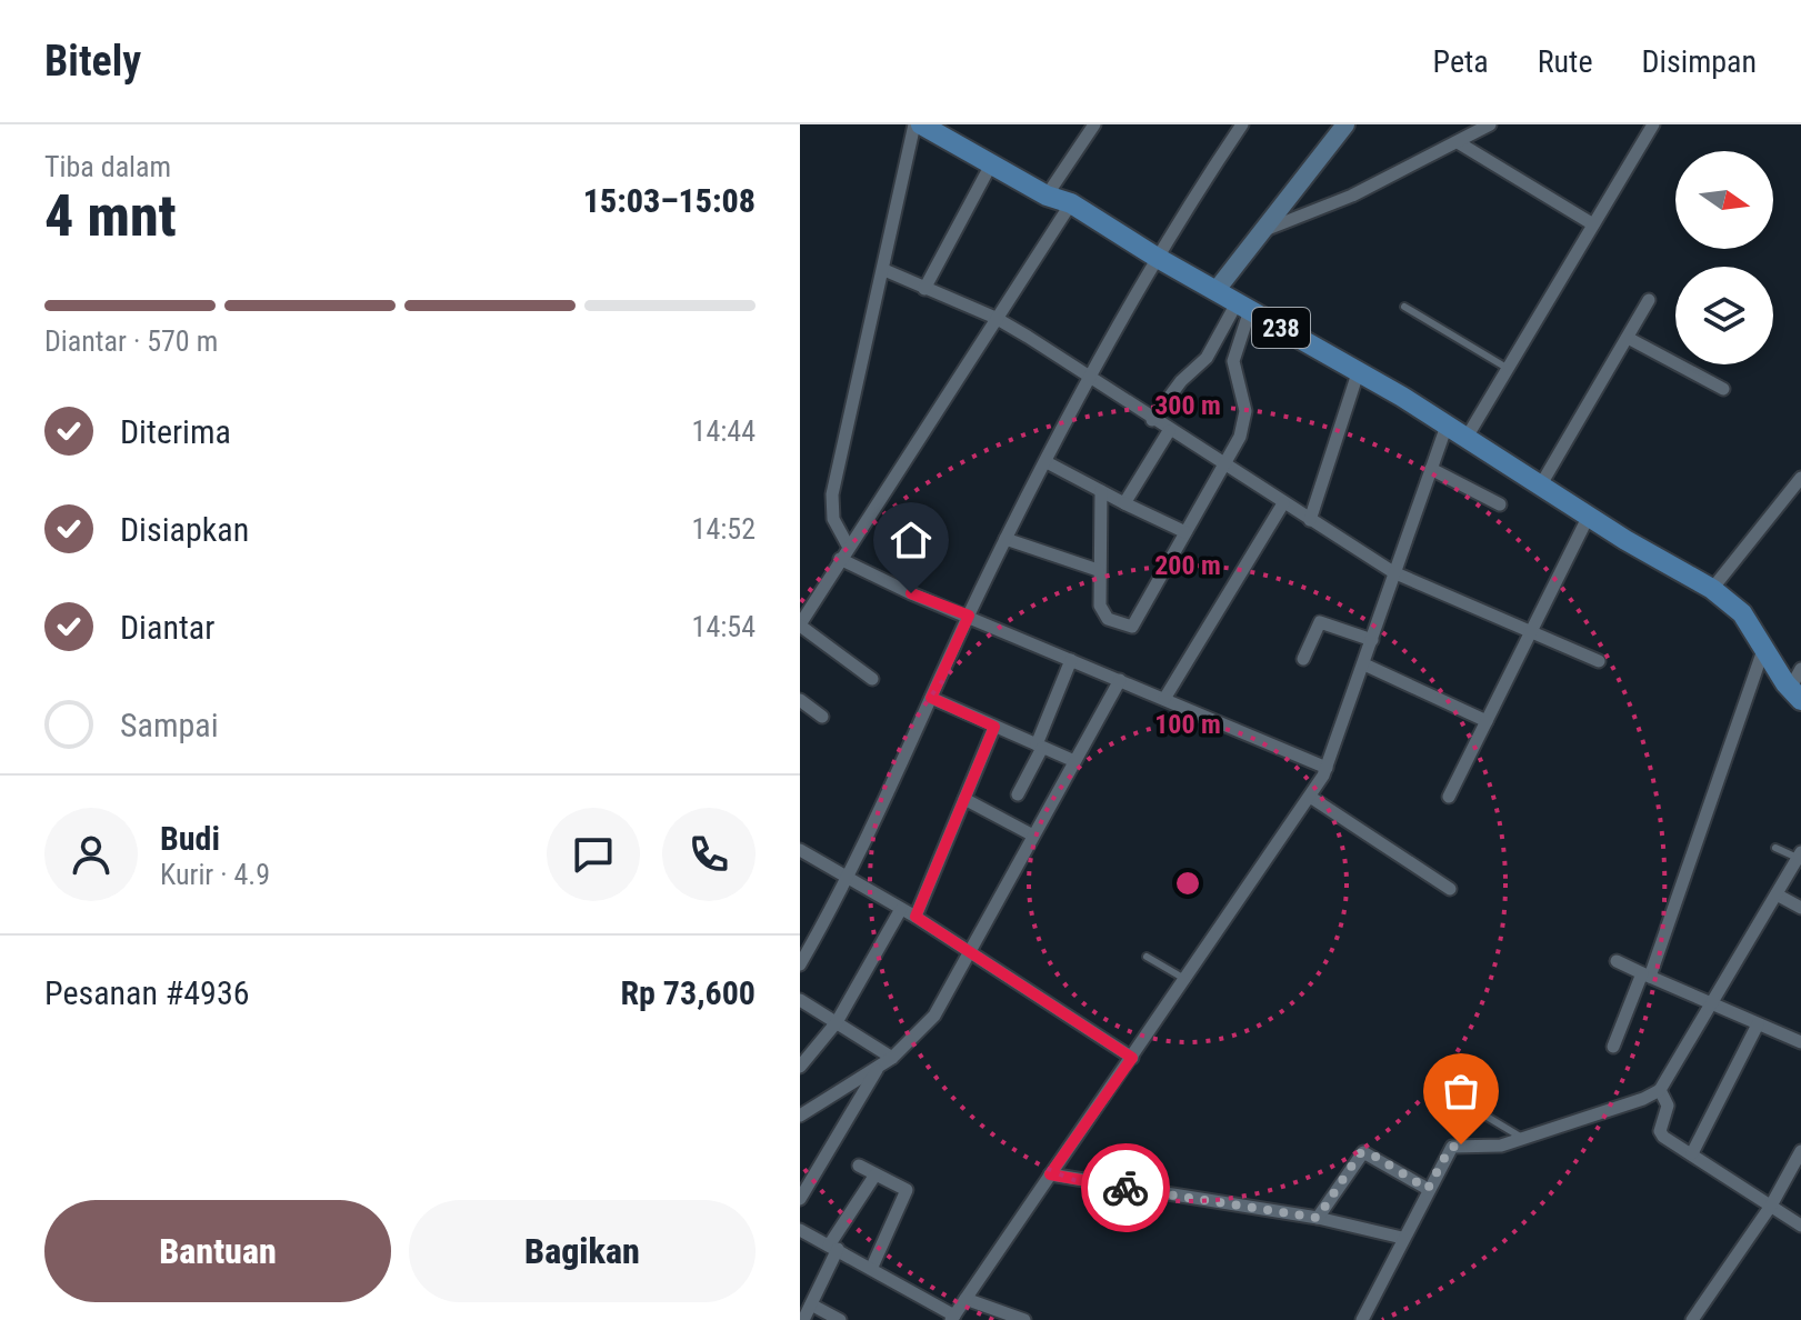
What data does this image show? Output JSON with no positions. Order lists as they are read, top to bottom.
{
  "streets": {
    "main road": ["238"]
  },
  "north": "right",
  "page": {
    "header": "Bitely",
    "nav": ["Peta", "Rute", "Disimpan"],
    "heading": ["4 mnt", "Tiba dalam", "15:03–15:08"],
    "panel": [
      "Budi",
      "Kurir · 4.9",
      "Pesanan #4936",
      "Rp 73,600"
    ],
    "bar": "Diantar · 570 m",
    "list": [
      ["Diterima", "14:44"],
      ["Disiapkan", "14:52"],
      ["Diantar", "14:54"],
      "Sampai"
    ],
    "buttons": ["Bantuan", "Bagikan"]
  },
  "rings": ["300 m", "200 m", "100 m"]
}
